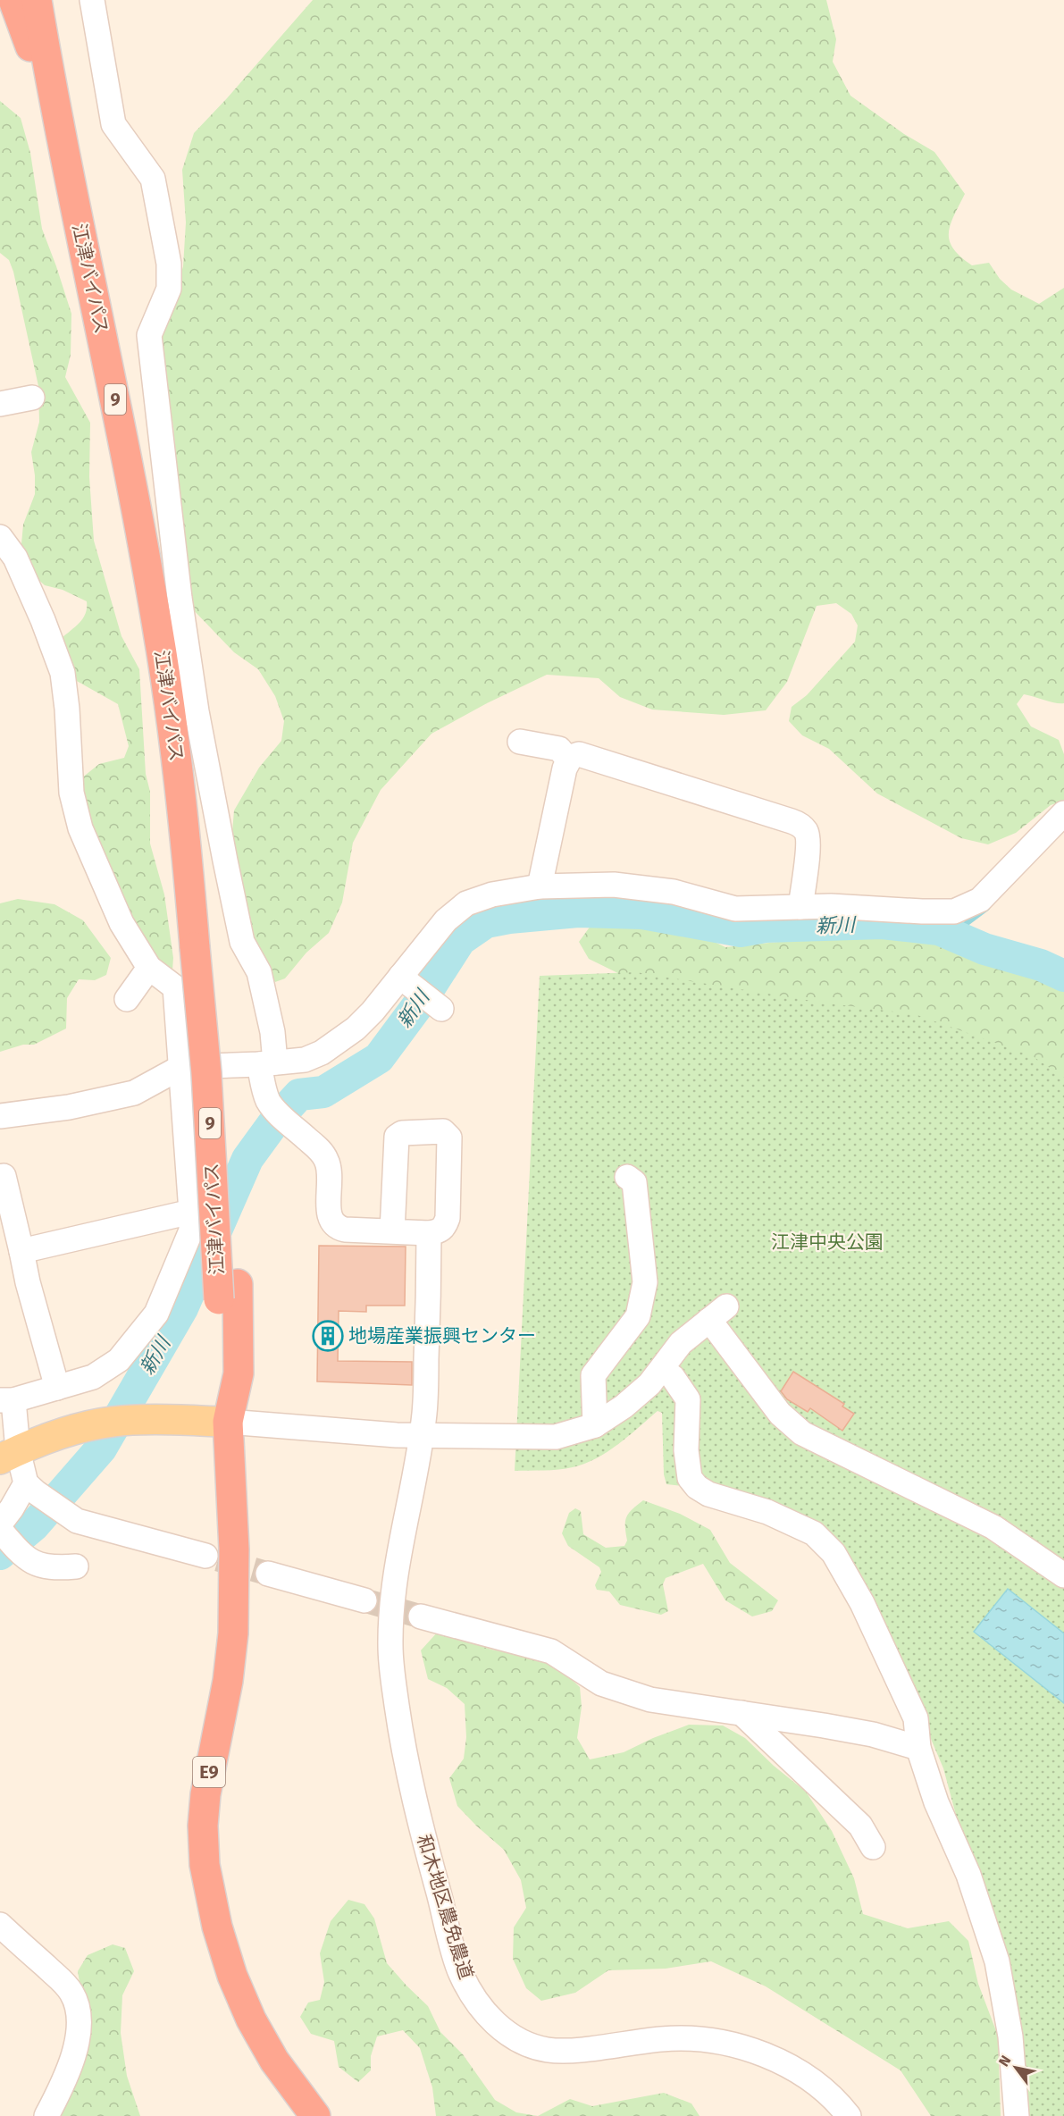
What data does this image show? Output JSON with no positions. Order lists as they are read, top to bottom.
{
  "streets": {
    "highway": ["江津バイパス", "9", "E9"],
    "street": ["和木地区農免農道"]
  },
  "crossings": [
    ["江津バイパス", "9"],
    ["江津バイパス", "E9"]
  ],
  "water": ["新川"],
  "parks": ["江津中央公園"],
  "places": {
    "building": ["地場産業振興センター"]
  },
  "north": "top left"
}
